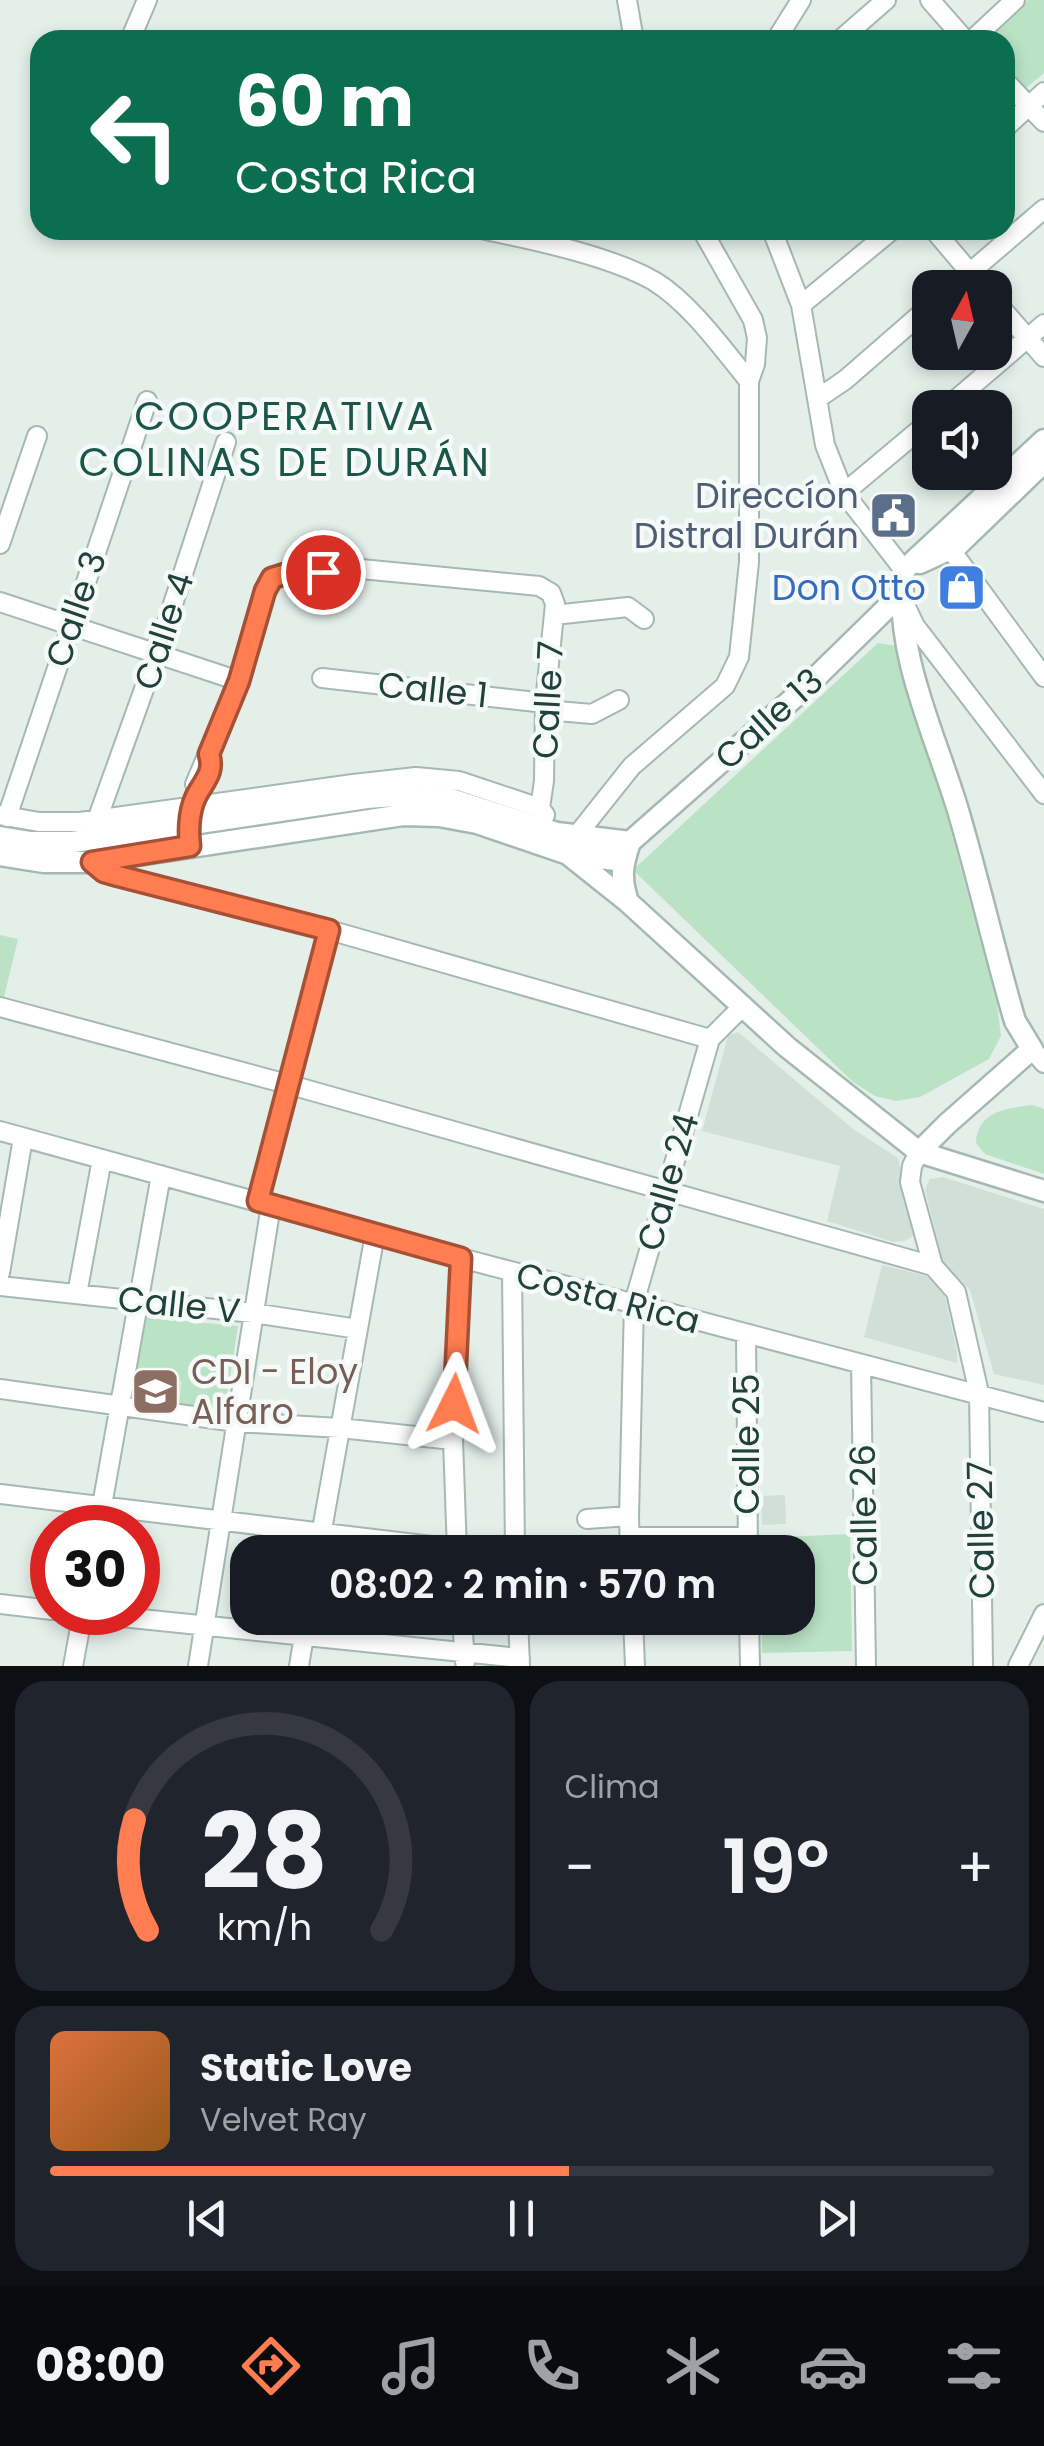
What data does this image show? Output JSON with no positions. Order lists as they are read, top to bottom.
{
  "streets": {
    "street": [
      "Calle 3",
      "Calle 4",
      "Calle 1",
      "Calle 7",
      "Calle 13",
      "Calle 24",
      "Costa Rica",
      "Calle V",
      "Calle 25",
      "Calle 26",
      "Calle 27"
    ]
  },
  "crossings": [
    ["Calle 1", "Calle 7"],
    ["Calle 24", "Costa Rica"],
    ["Costa Rica", "Calle 25"],
    ["Costa Rica", "Calle 26"],
    ["Costa Rica", "Calle 27"]
  ],
  "districts": ["COOPERATIVA COLINAS DE DURÁN"],
  "places": {
    "public building": ["Direccíon Distral Durán"],
    "shop": ["Don Otto"],
    "school or university": ["CDI - Eloy Alfaro"]
  },
  "north": "top",
  "page": {
    "turn": ["60 m", "Costa Rica"],
    "limit": "30",
    "trip": "08:02 · 2 min · 570 m",
    "tile": "Clima",
    "heat": ["−", "19°", "+"],
    "song": ["Static Love", "Velvet Ray"],
    "tabs": "08:00",
    "gauge": ["28", "km/h"]
  }
}
